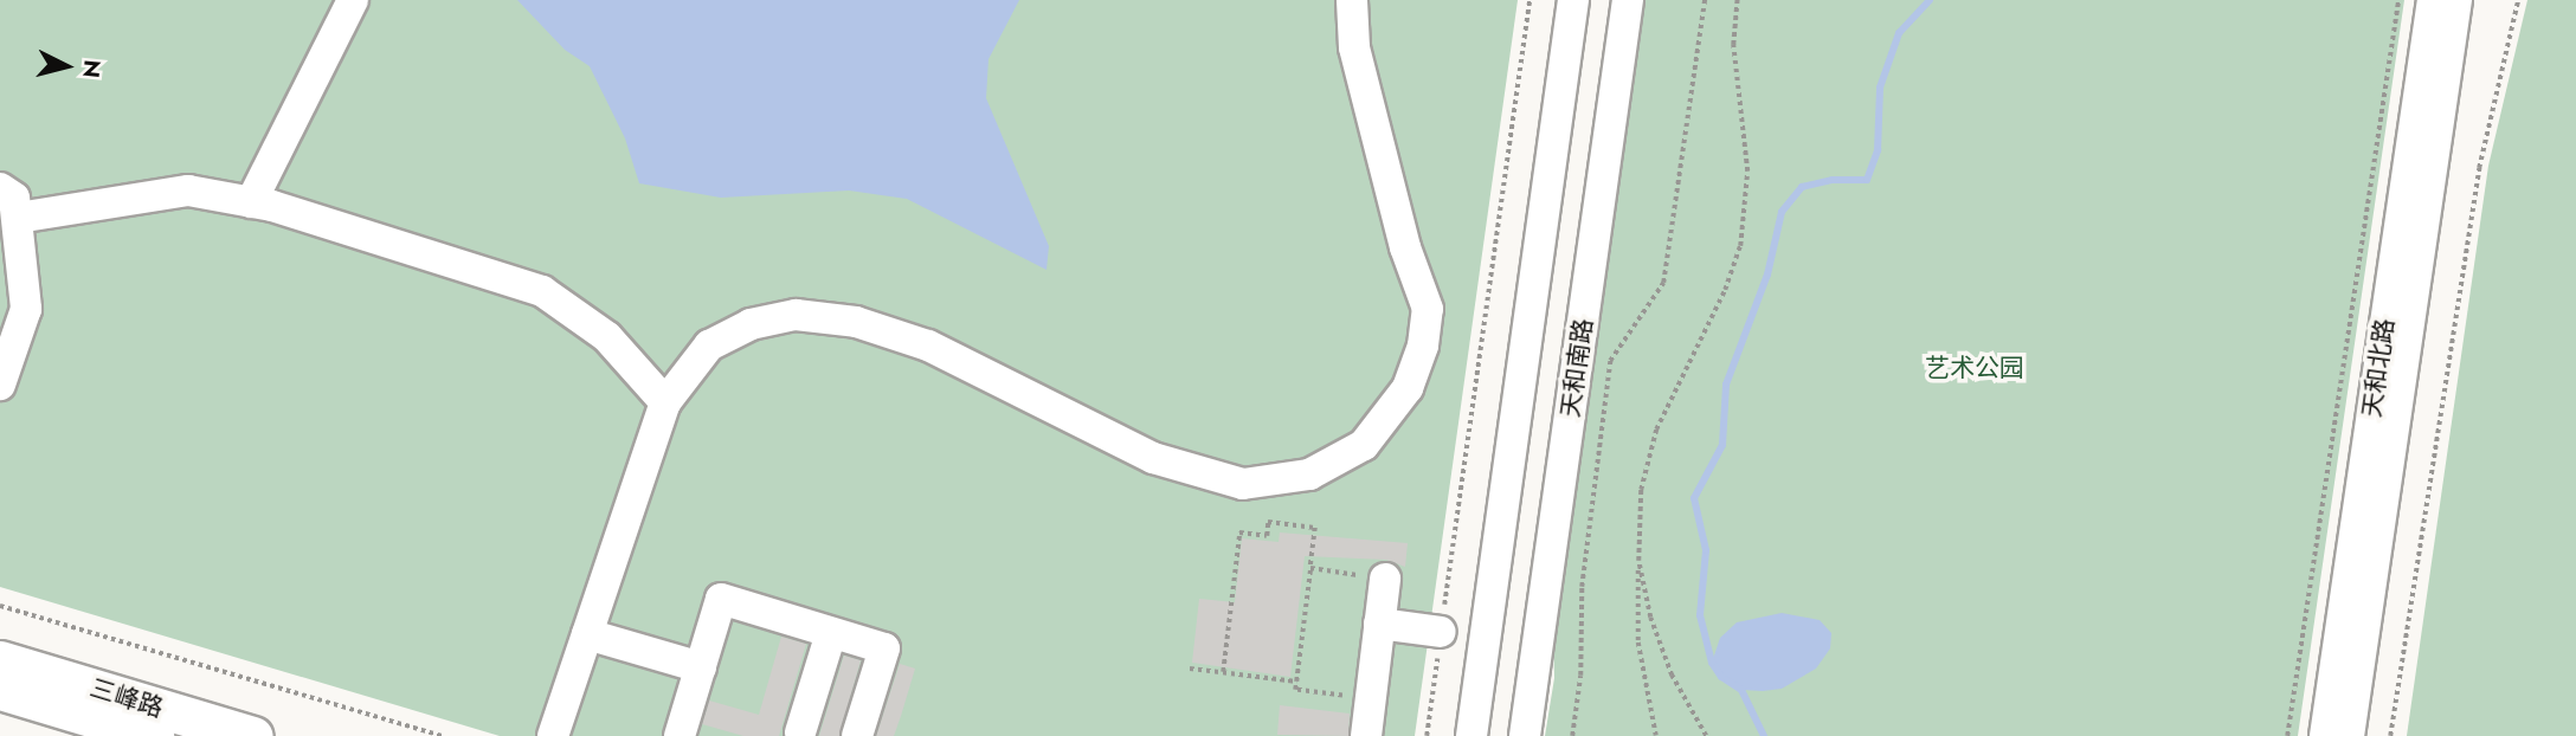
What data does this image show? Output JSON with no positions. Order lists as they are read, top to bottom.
{
  "streets": {
    "main road": ["三峰路"],
    "street": ["天和南路", "天和北路"]
  },
  "parks": ["艺术公园"],
  "north": "right"
}
